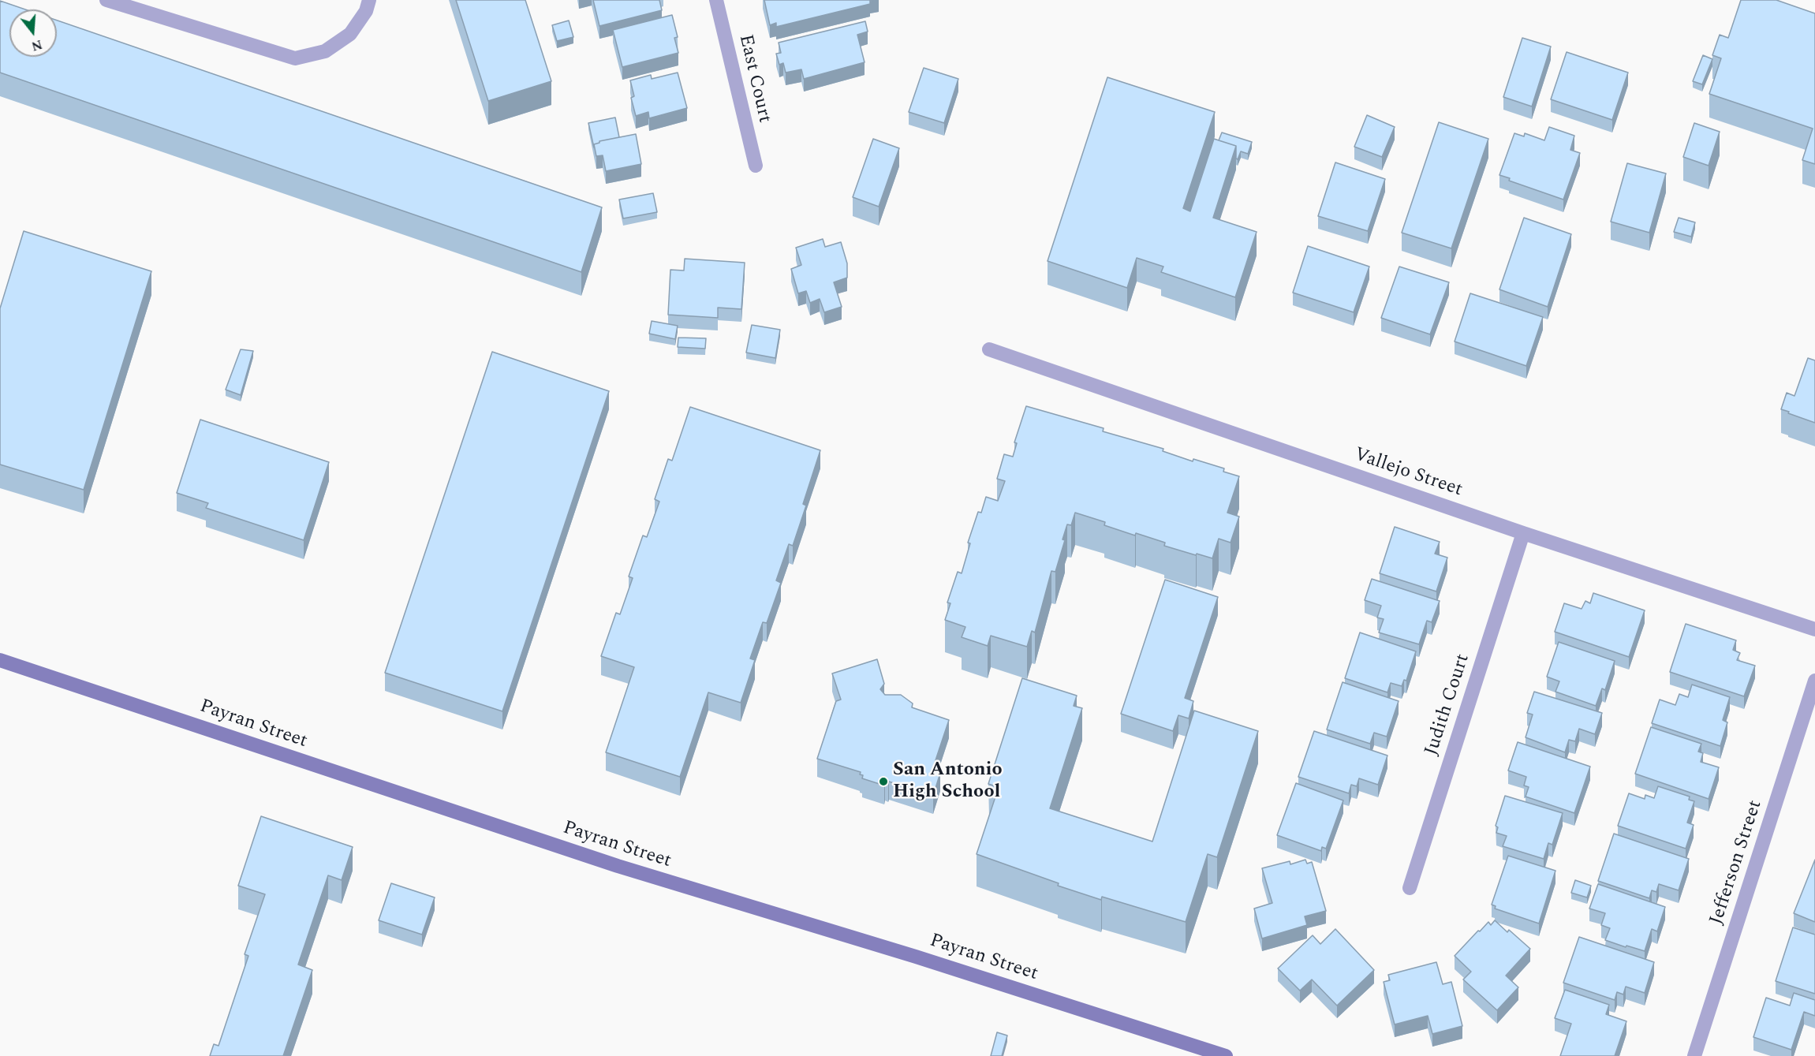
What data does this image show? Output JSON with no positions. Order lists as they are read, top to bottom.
{
  "streets": {
    "main road": ["Payran Street"],
    "street": [
      "East Court",
      "Vallejo Street",
      "Judith Court",
      "Jefferson Street"
    ]
  },
  "crossings": [
    ["Vallejo Street", "Judith Court"]
  ],
  "places": ["San Antonio High School"],
  "north": "bottom"
}
